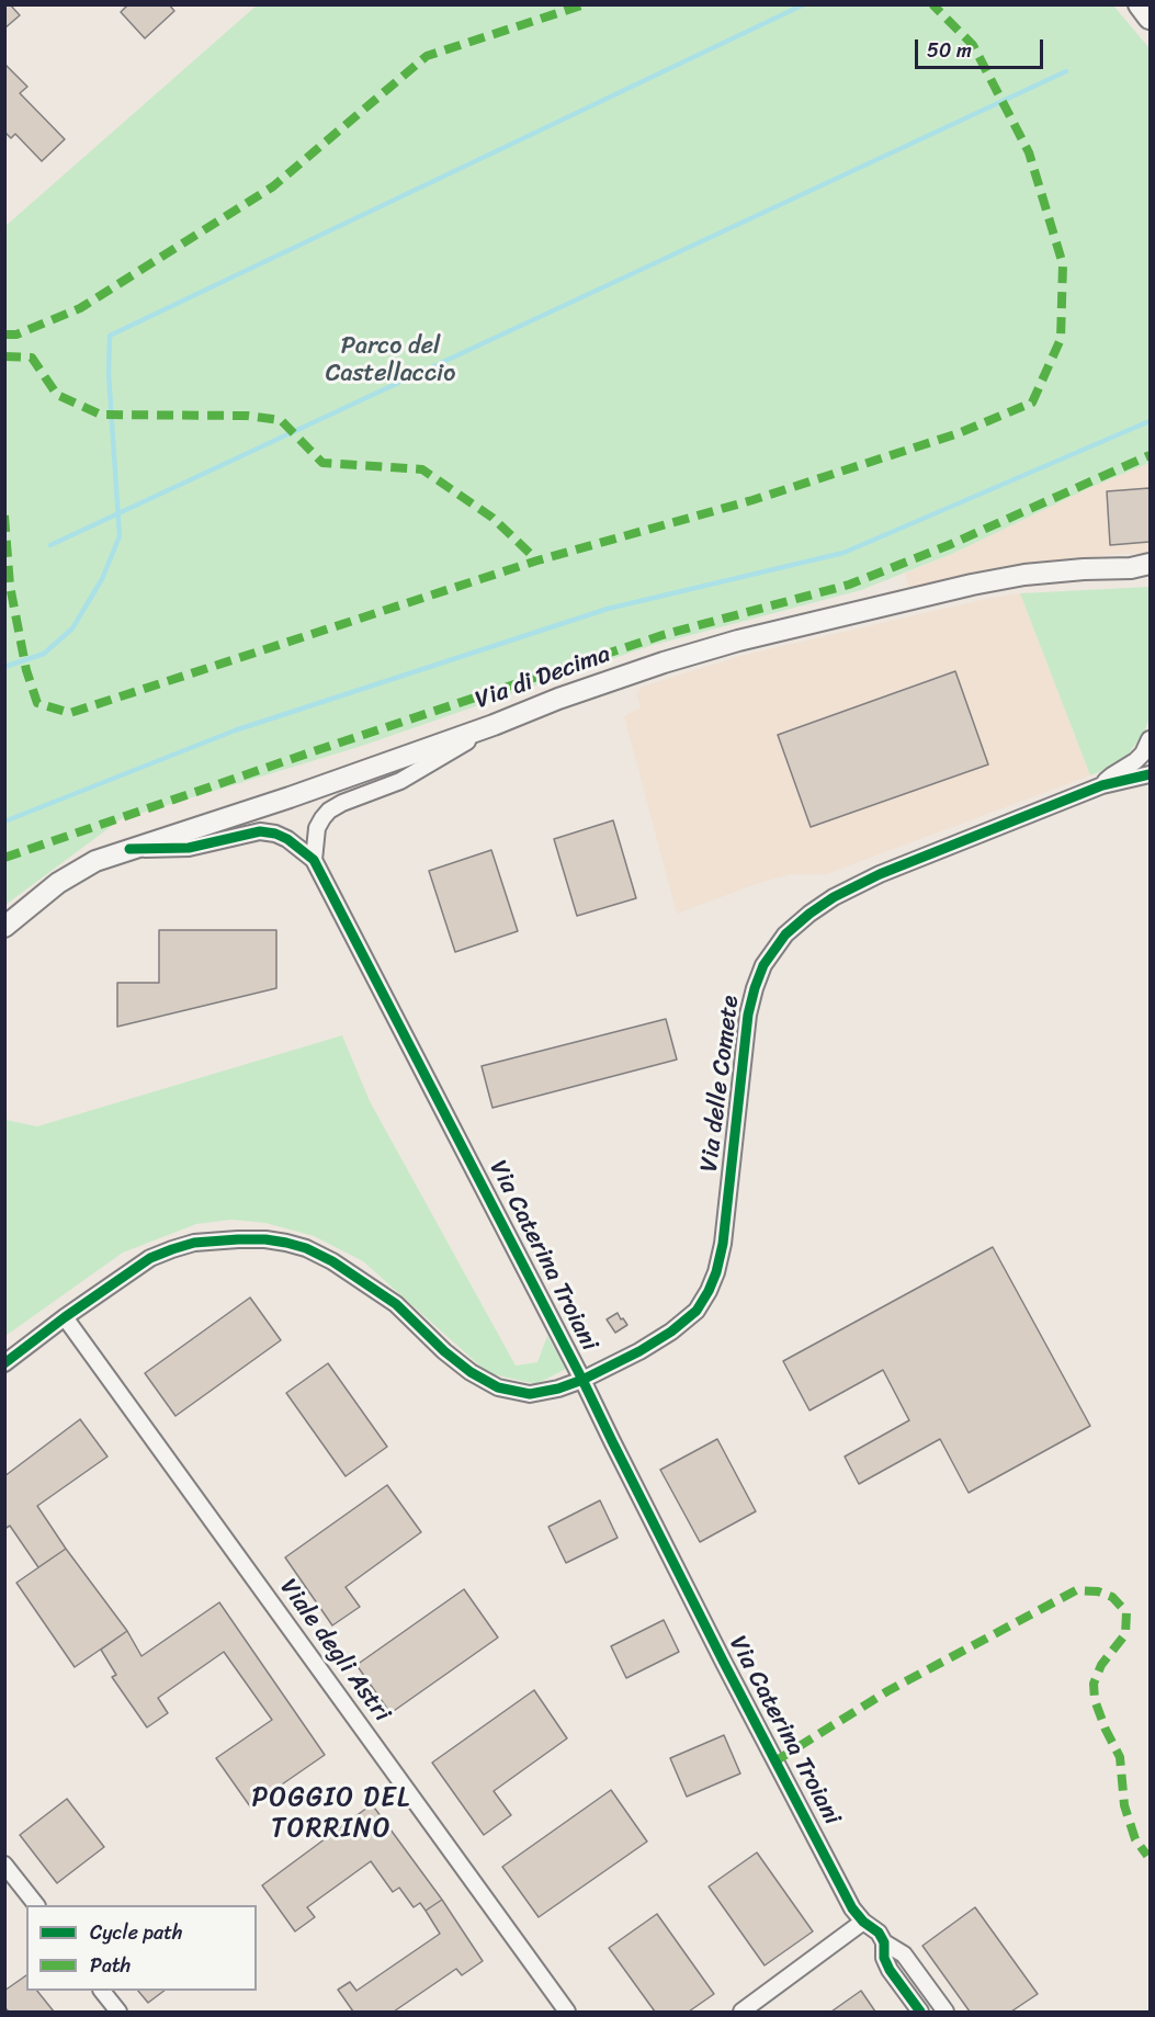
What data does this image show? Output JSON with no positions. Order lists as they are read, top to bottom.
{
  "streets": {
    "street": [
      "Via di Decima",
      "Via delle Comete",
      "Via Caterina Troiani",
      "Viale degli Astri"
    ]
  },
  "crossings": [
    ["Via di Decima", "Via Caterina Troiani"],
    ["Via delle Comete", "Via Caterina Troiani"],
    ["Via delle Comete", "Viale degli Astri"]
  ],
  "districts": ["POGGIO DEL TORRINO"],
  "parks": ["Parco del Castellaccio"],
  "legend": ["Cycle path", "Path"],
  "scale_bar": "50 m"
}
